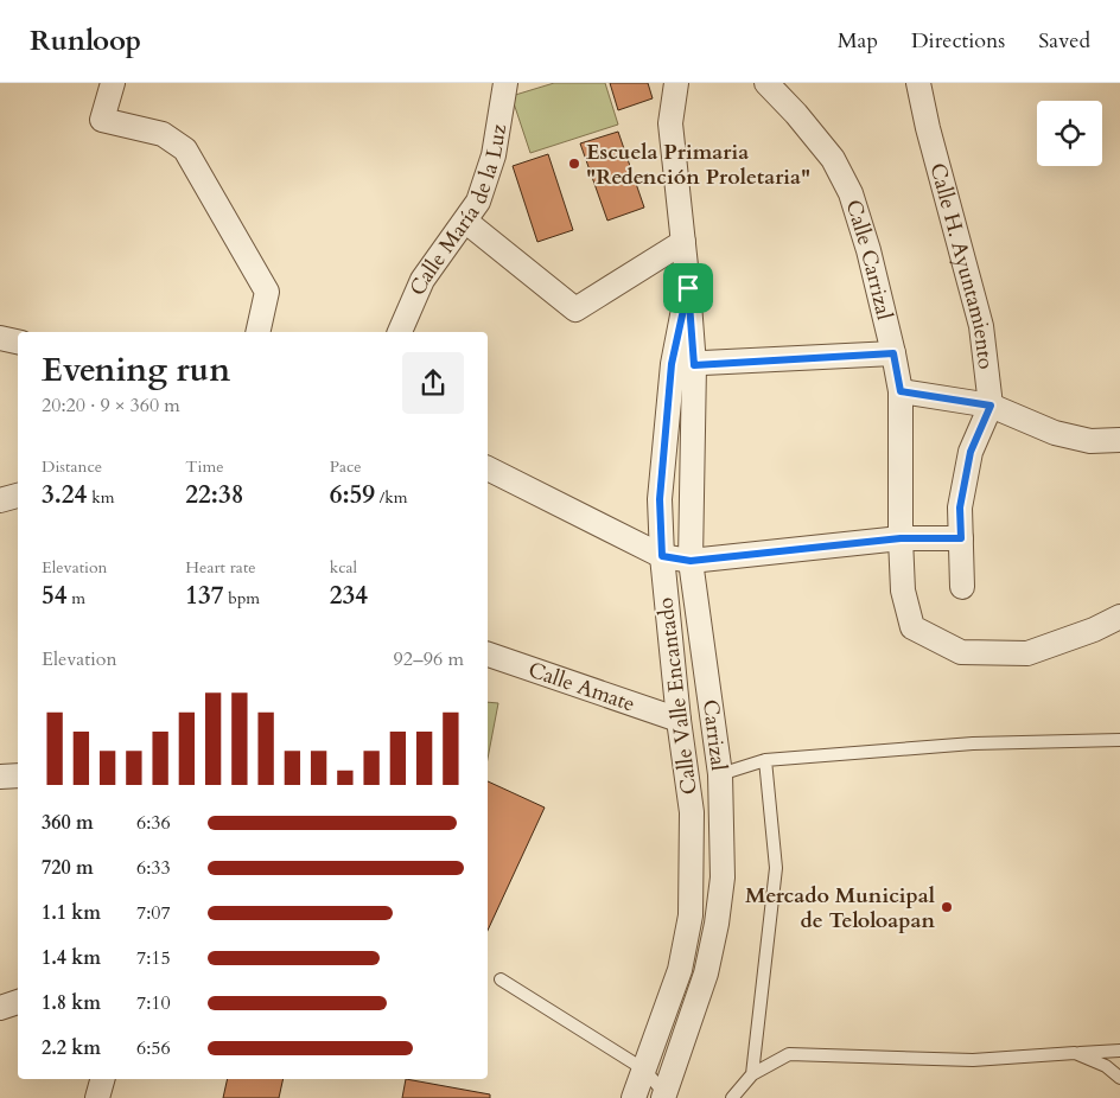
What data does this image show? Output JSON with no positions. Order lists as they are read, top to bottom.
{
  "streets": {
    "street": [
      "Calle María de la Luz",
      "Calle Carrizal",
      "Calle H. Ayuntamiento",
      "Calle Amate",
      "Calle Valle Encantado",
      "Carrizal"
    ]
  },
  "crossings": [
    ["Calle Amate", "Calle Valle Encantado"],
    ["Calle Valle Encantado", "Carrizal"]
  ],
  "places": ["Escuela Primaria \"Redención Proletaria\"", "Mercado Municipal de Teloloapan"],
  "page": {
    "header": "Runloop",
    "nav": ["Map", "Directions", "Saved"],
    "heading": ["Evening run", "20:20 · 9 × 360 m"],
    "stats": [
      ["Distance", "3.24 km"],
      ["Time", "22:38"],
      ["Pace", "6:59 /km"],
      ["Elevation", "54 m"],
      ["Heart rate", "137 bpm"],
      ["kcal", "234"]
    ],
    "chart": ["Elevation", "92–96 m"],
    "list": [
      {
        "name": "360 m",
        "note": "6:36"
      },
      {
        "name": "720 m",
        "note": "6:33"
      },
      {
        "name": "1.1 km",
        "note": "7:07"
      },
      {
        "name": "1.4 km",
        "note": "7:15"
      },
      {
        "name": "1.8 km",
        "note": "7:10"
      },
      {
        "name": "2.2 km",
        "note": "6:56"
      }
    ]
  }
}
